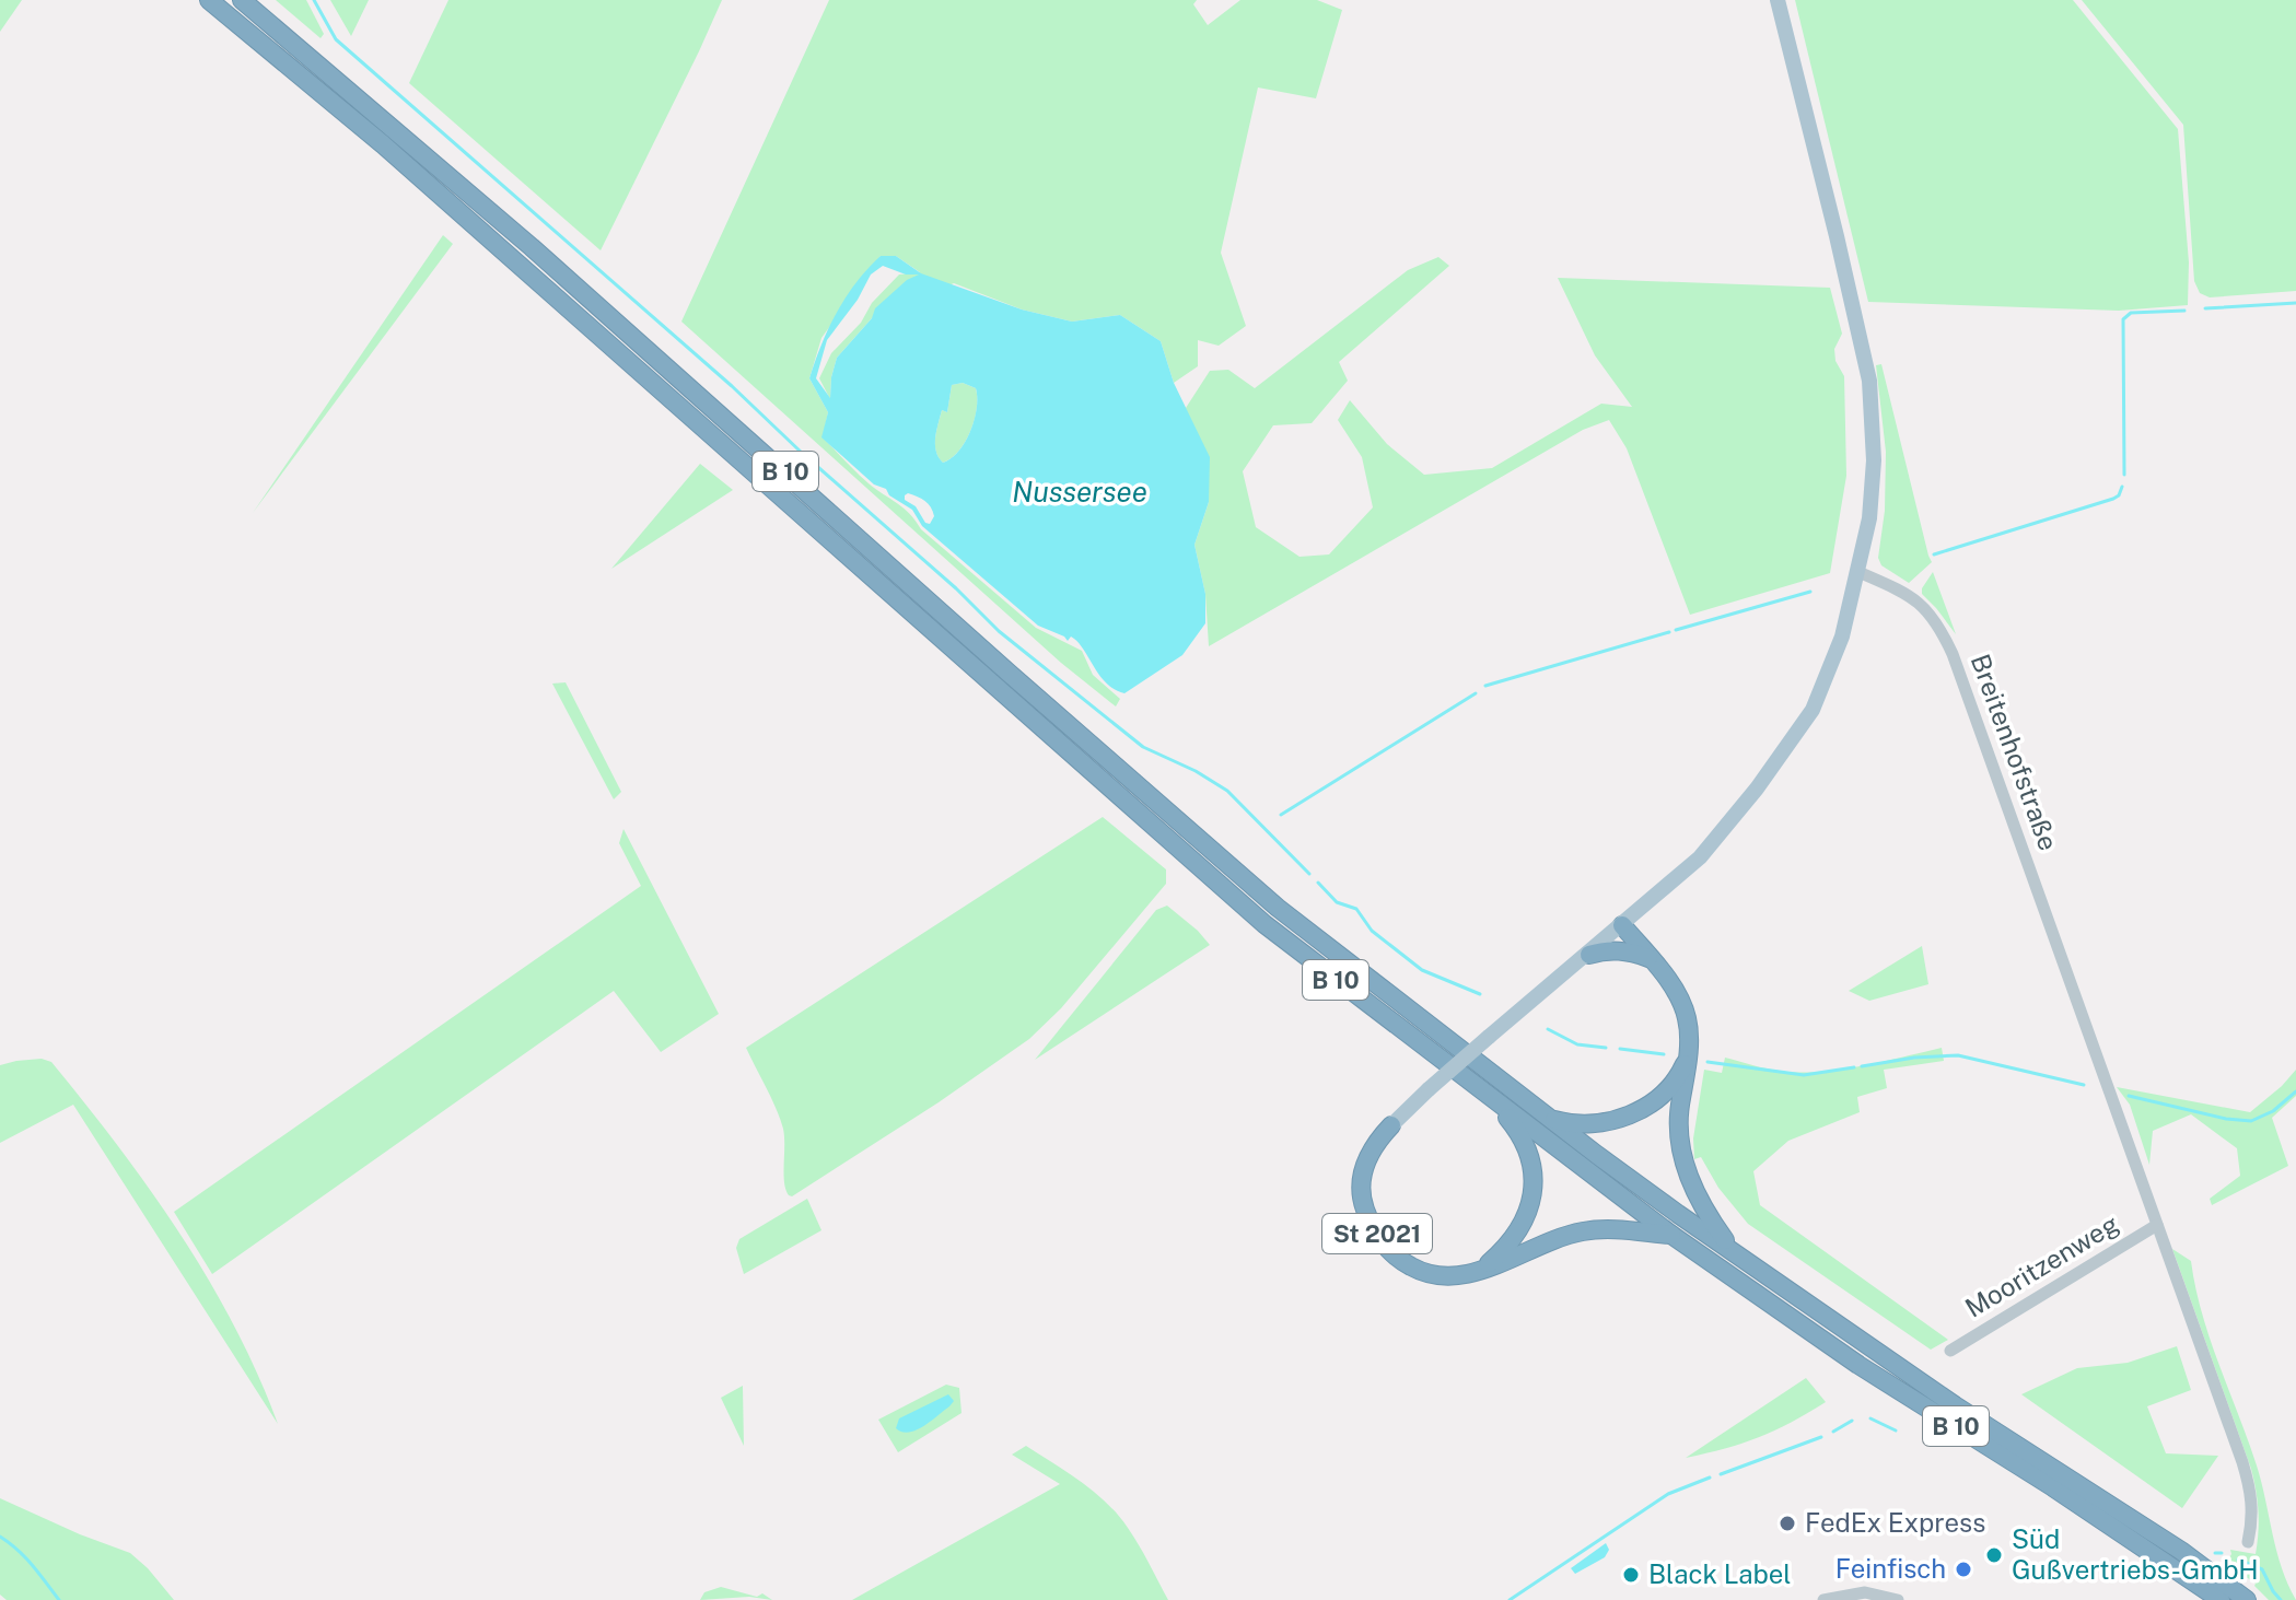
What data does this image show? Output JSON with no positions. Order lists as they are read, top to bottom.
{
  "streets": {
    "highway": ["B 10", "St 2021"],
    "street": ["Breitenhofstraße", "Mooritzenweg"]
  },
  "crossings": [
    ["Breitenhofstraße", "St 2021"],
    ["Breitenhofstraße", "Mooritzenweg"]
  ],
  "water": ["Nussersee"],
  "places": [
    "FedEx Express",
    "Süd Gußvertriebs-GmbH",
    "Feinfisch",
    "Black Label"
  ]
}
